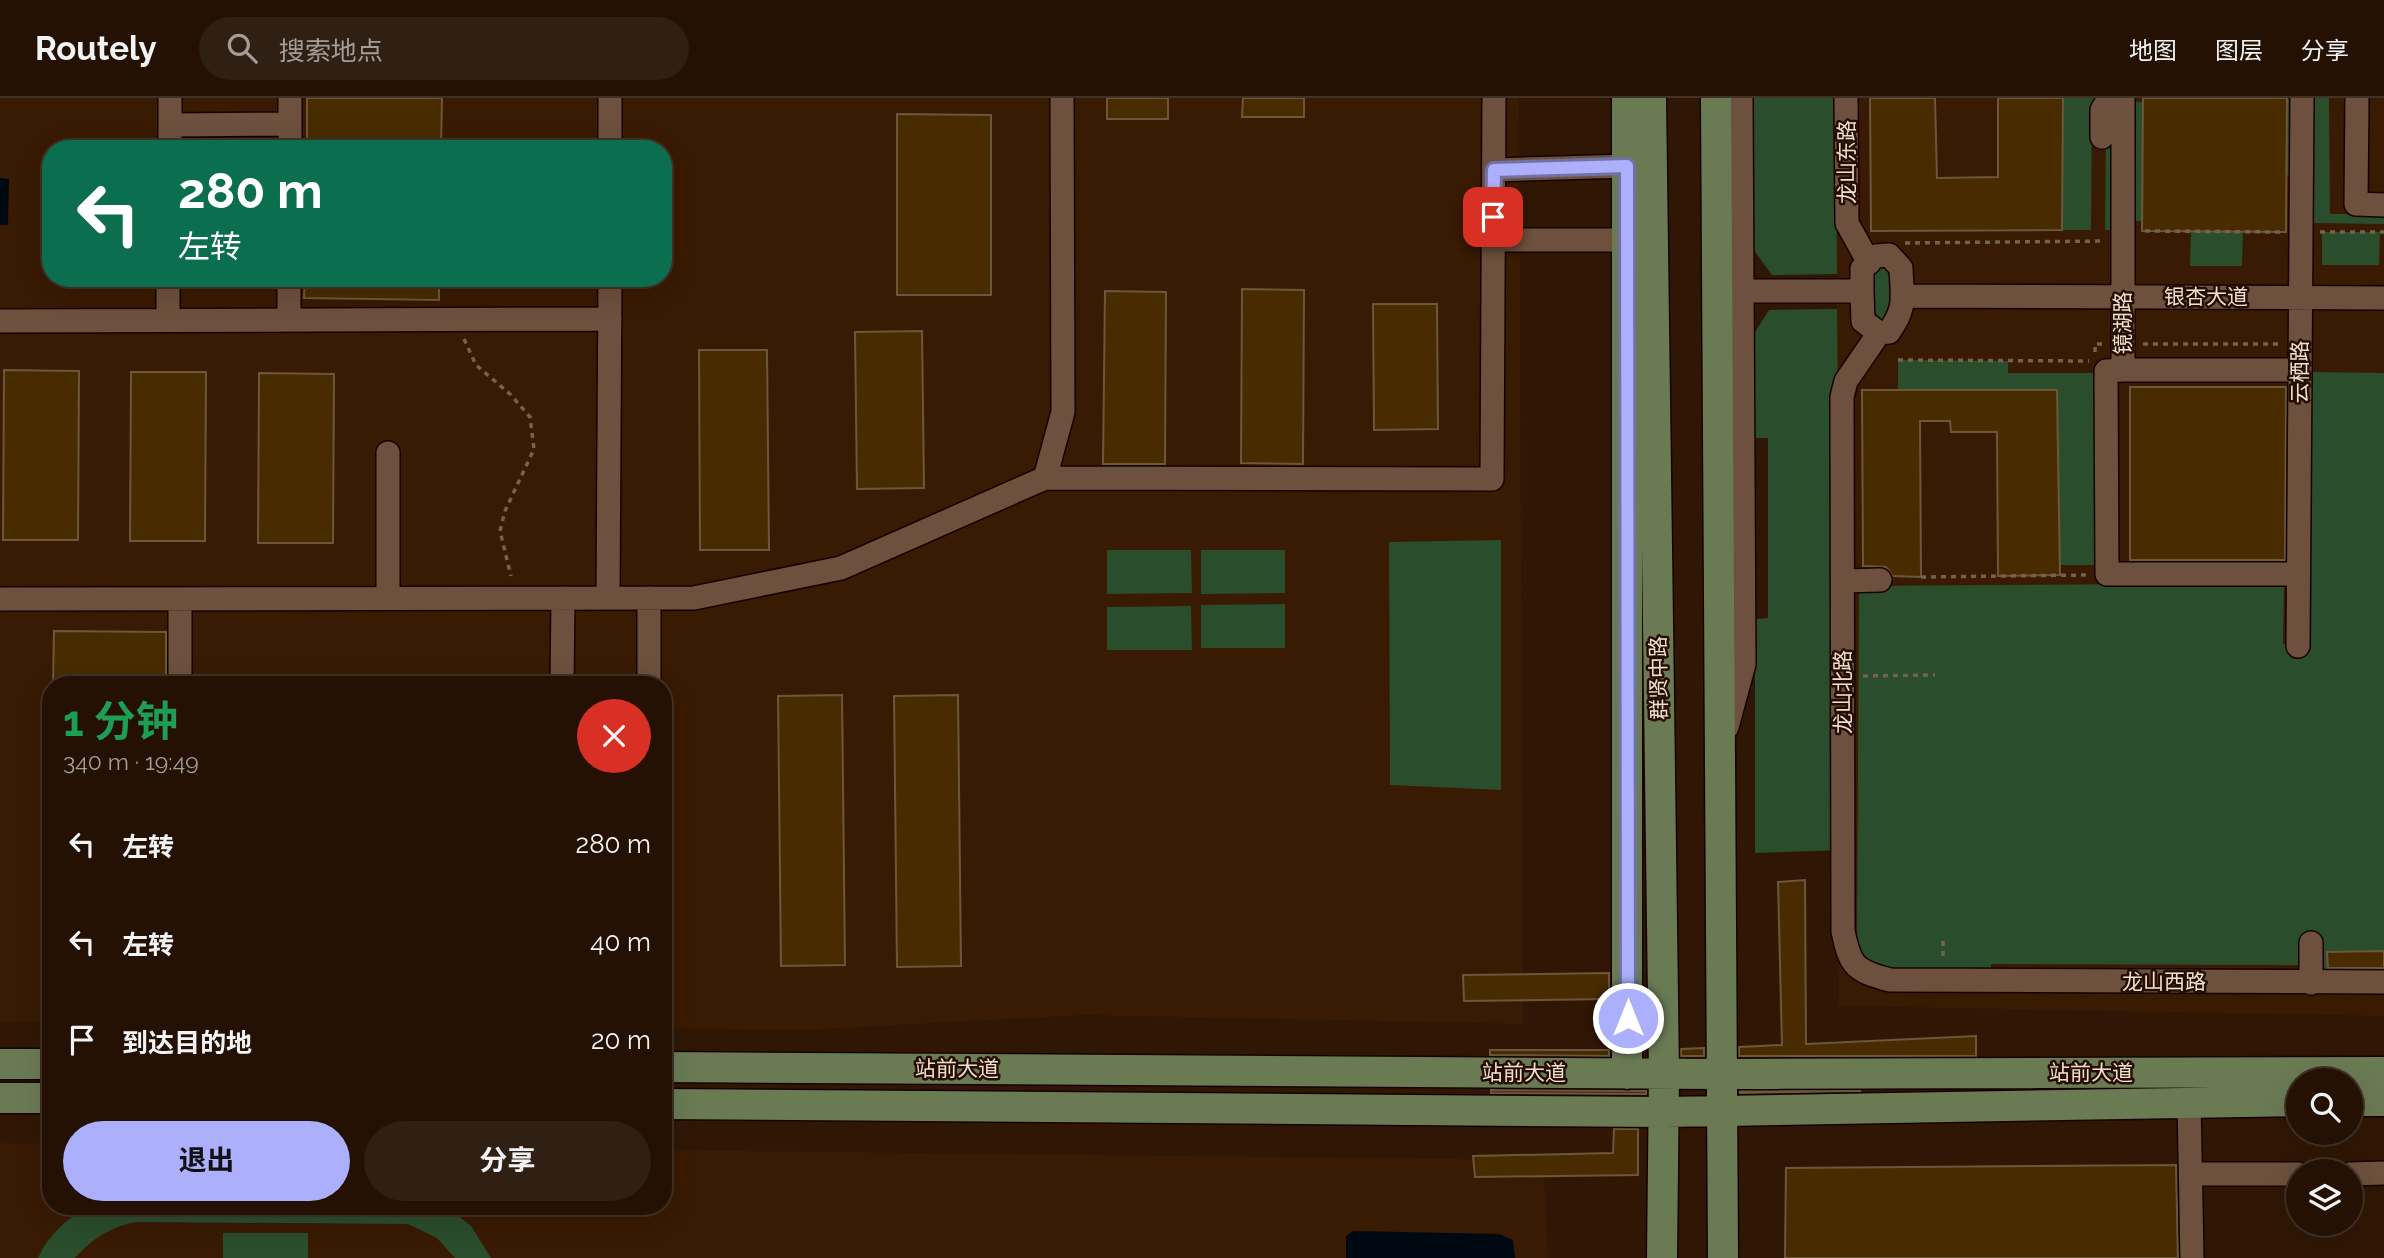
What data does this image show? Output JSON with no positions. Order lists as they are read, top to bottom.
{
  "streets": {
    "main road": ["群贤中路", "站前大道"],
    "street": [
      "龙山东路",
      "银杏大道",
      "镜湖路",
      "云栖路",
      "龙山北路",
      "龙山西路"
    ]
  },
  "crossings": [
    ["银杏大道", "镜湖路"],
    ["银杏大道", "云栖路"],
    ["银杏大道", "龙山北路"],
    ["镜湖路", "云栖路"],
    ["群贤中路", "站前大道"],
    ["龙山北路", "龙山西路"]
  ],
  "page": {
    "header": "Routely",
    "search": "搜索地点",
    "nav": ["地图", "图层", "分享"],
    "turn": ["280 m", "左转"],
    "heading": ["1 分钟", "340 m · 19:49"],
    "list": [
      {
        "name": "左转",
        "value": "280 m"
      },
      {
        "name": "左转",
        "value": "40 m"
      },
      {
        "name": "到达目的地",
        "value": "20 m"
      }
    ],
    "buttons": ["退出", "分享"]
  }
}
